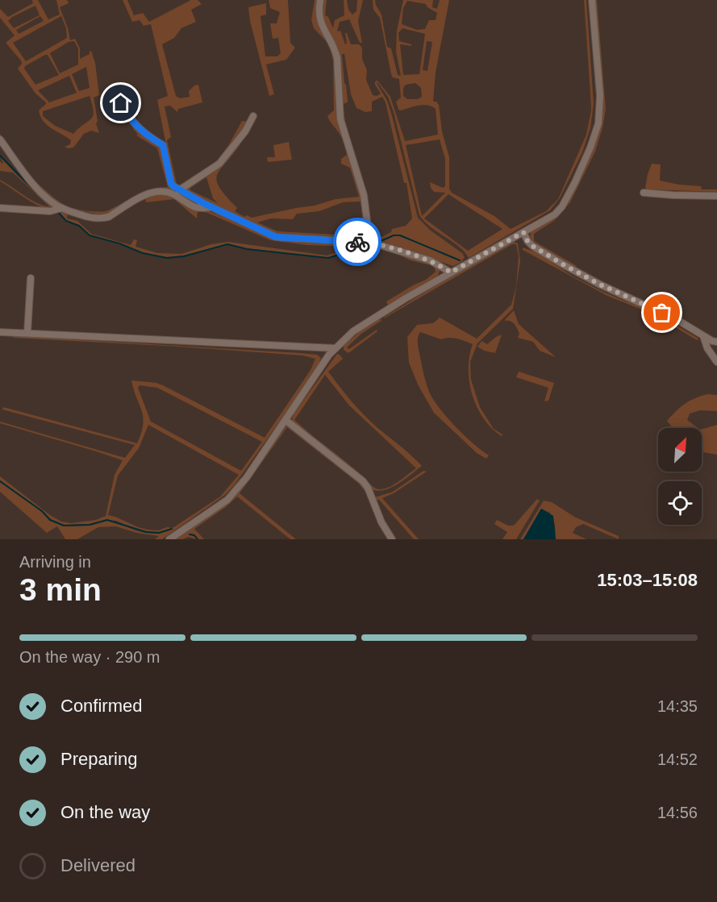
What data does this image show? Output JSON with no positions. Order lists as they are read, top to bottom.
{
  "north": "top right",
  "page": {
    "heading": ["3 min", "Arriving in", "15:03–15:08"],
    "bar": "On the way · 290 m",
    "list": [
      ["Confirmed", "14:35"],
      ["Preparing", "14:52"],
      ["On the way", "14:56"],
      "Delivered"
    ]
  }
}
